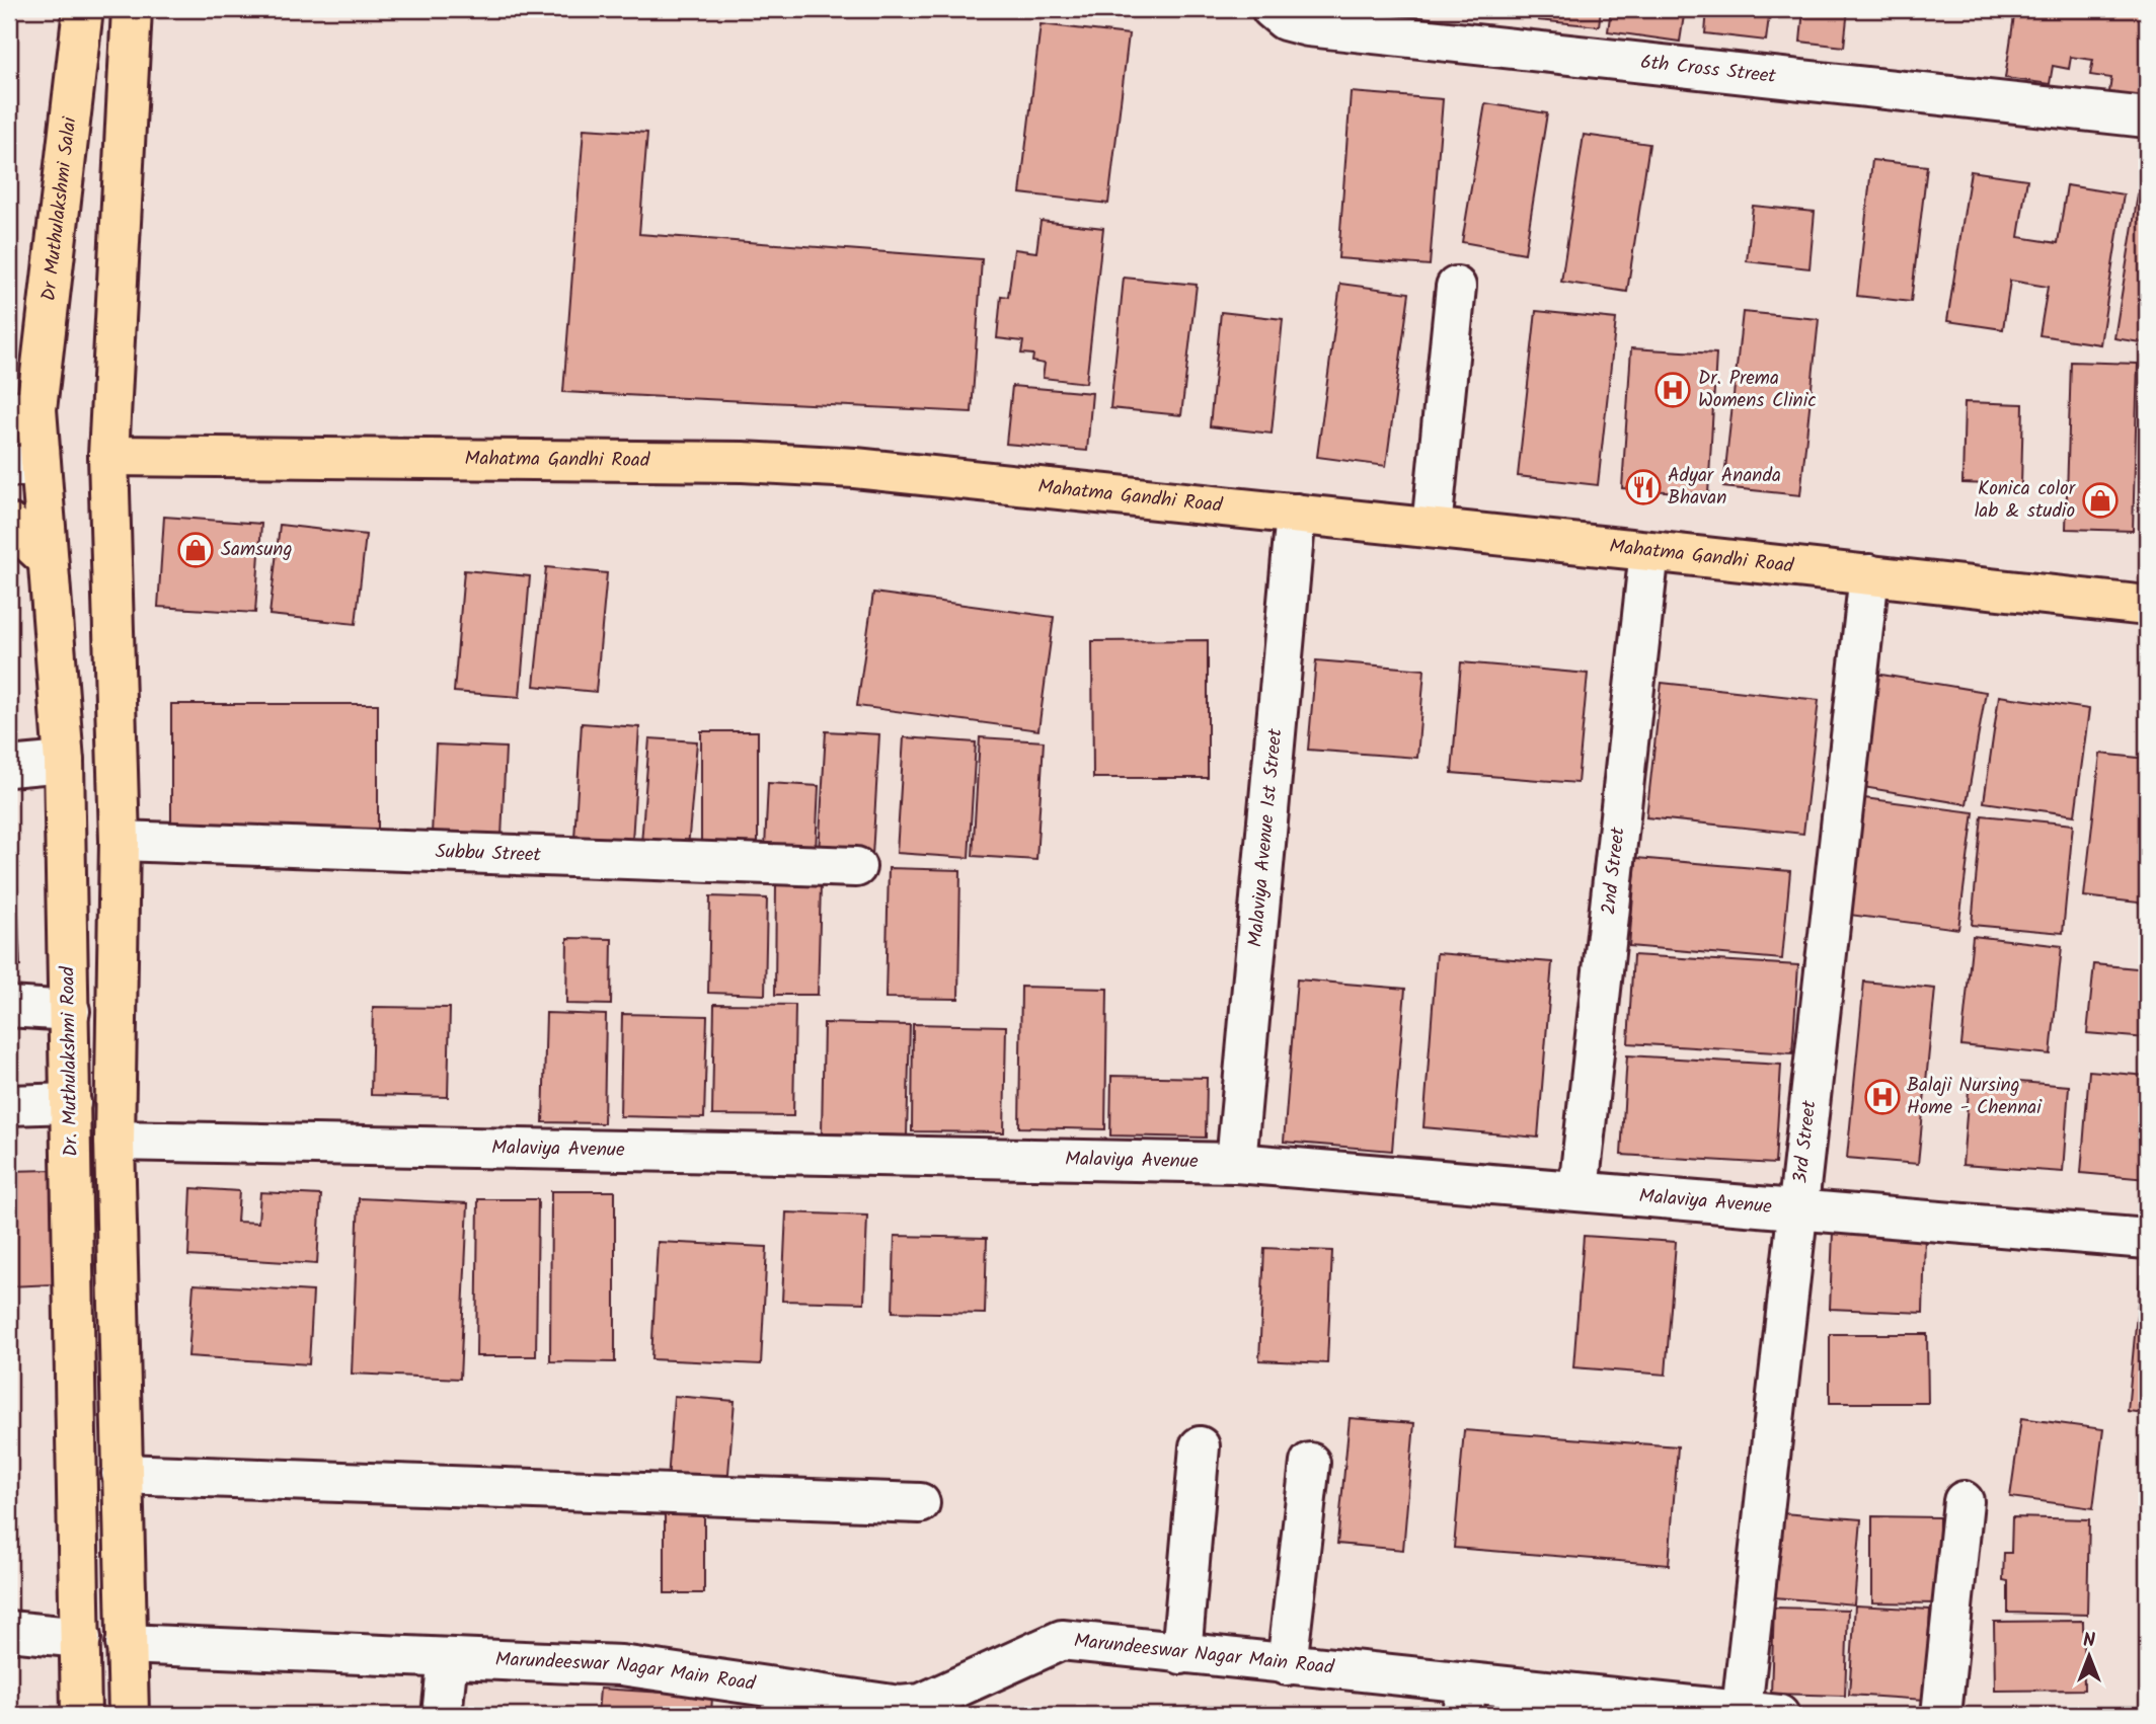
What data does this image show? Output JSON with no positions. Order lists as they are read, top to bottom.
{
  "streets": {
    "main road": ["Dr Muthulakshmi Salai", "Mahatma Gandhi Road", "Dr. Muthulakshmi Road"],
    "street": [
      "6th Cross Street",
      "Malaviya Avenue 1st Street",
      "Subbu Street",
      "2nd Street",
      "3rd Street",
      "Malaviya Avenue",
      "Marundeeswar Nagar Main Road"
    ]
  },
  "crossings": [
    ["Dr Muthulakshmi Salai", "Dr. Muthulakshmi Road"],
    ["Mahatma Gandhi Road", "Malaviya Avenue 1st Street"],
    ["Mahatma Gandhi Road", "2nd Street"],
    ["Mahatma Gandhi Road", "3rd Street"],
    ["Malaviya Avenue 1st Street", "Malaviya Avenue"],
    ["2nd Street", "Malaviya Avenue"],
    ["3rd Street", "Malaviya Avenue"],
    ["3rd Street", "Marundeeswar Nagar Main Road"]
  ],
  "places": {
    "hospital": ["Dr. Prema Womens Clinic", "Balaji Nursing Home - Chennai"],
    "restaurant": ["Adyar Ananda Bhavan"],
    "shop": ["Konica color lab & studio", "Samsung"]
  },
  "north": "top"
}
